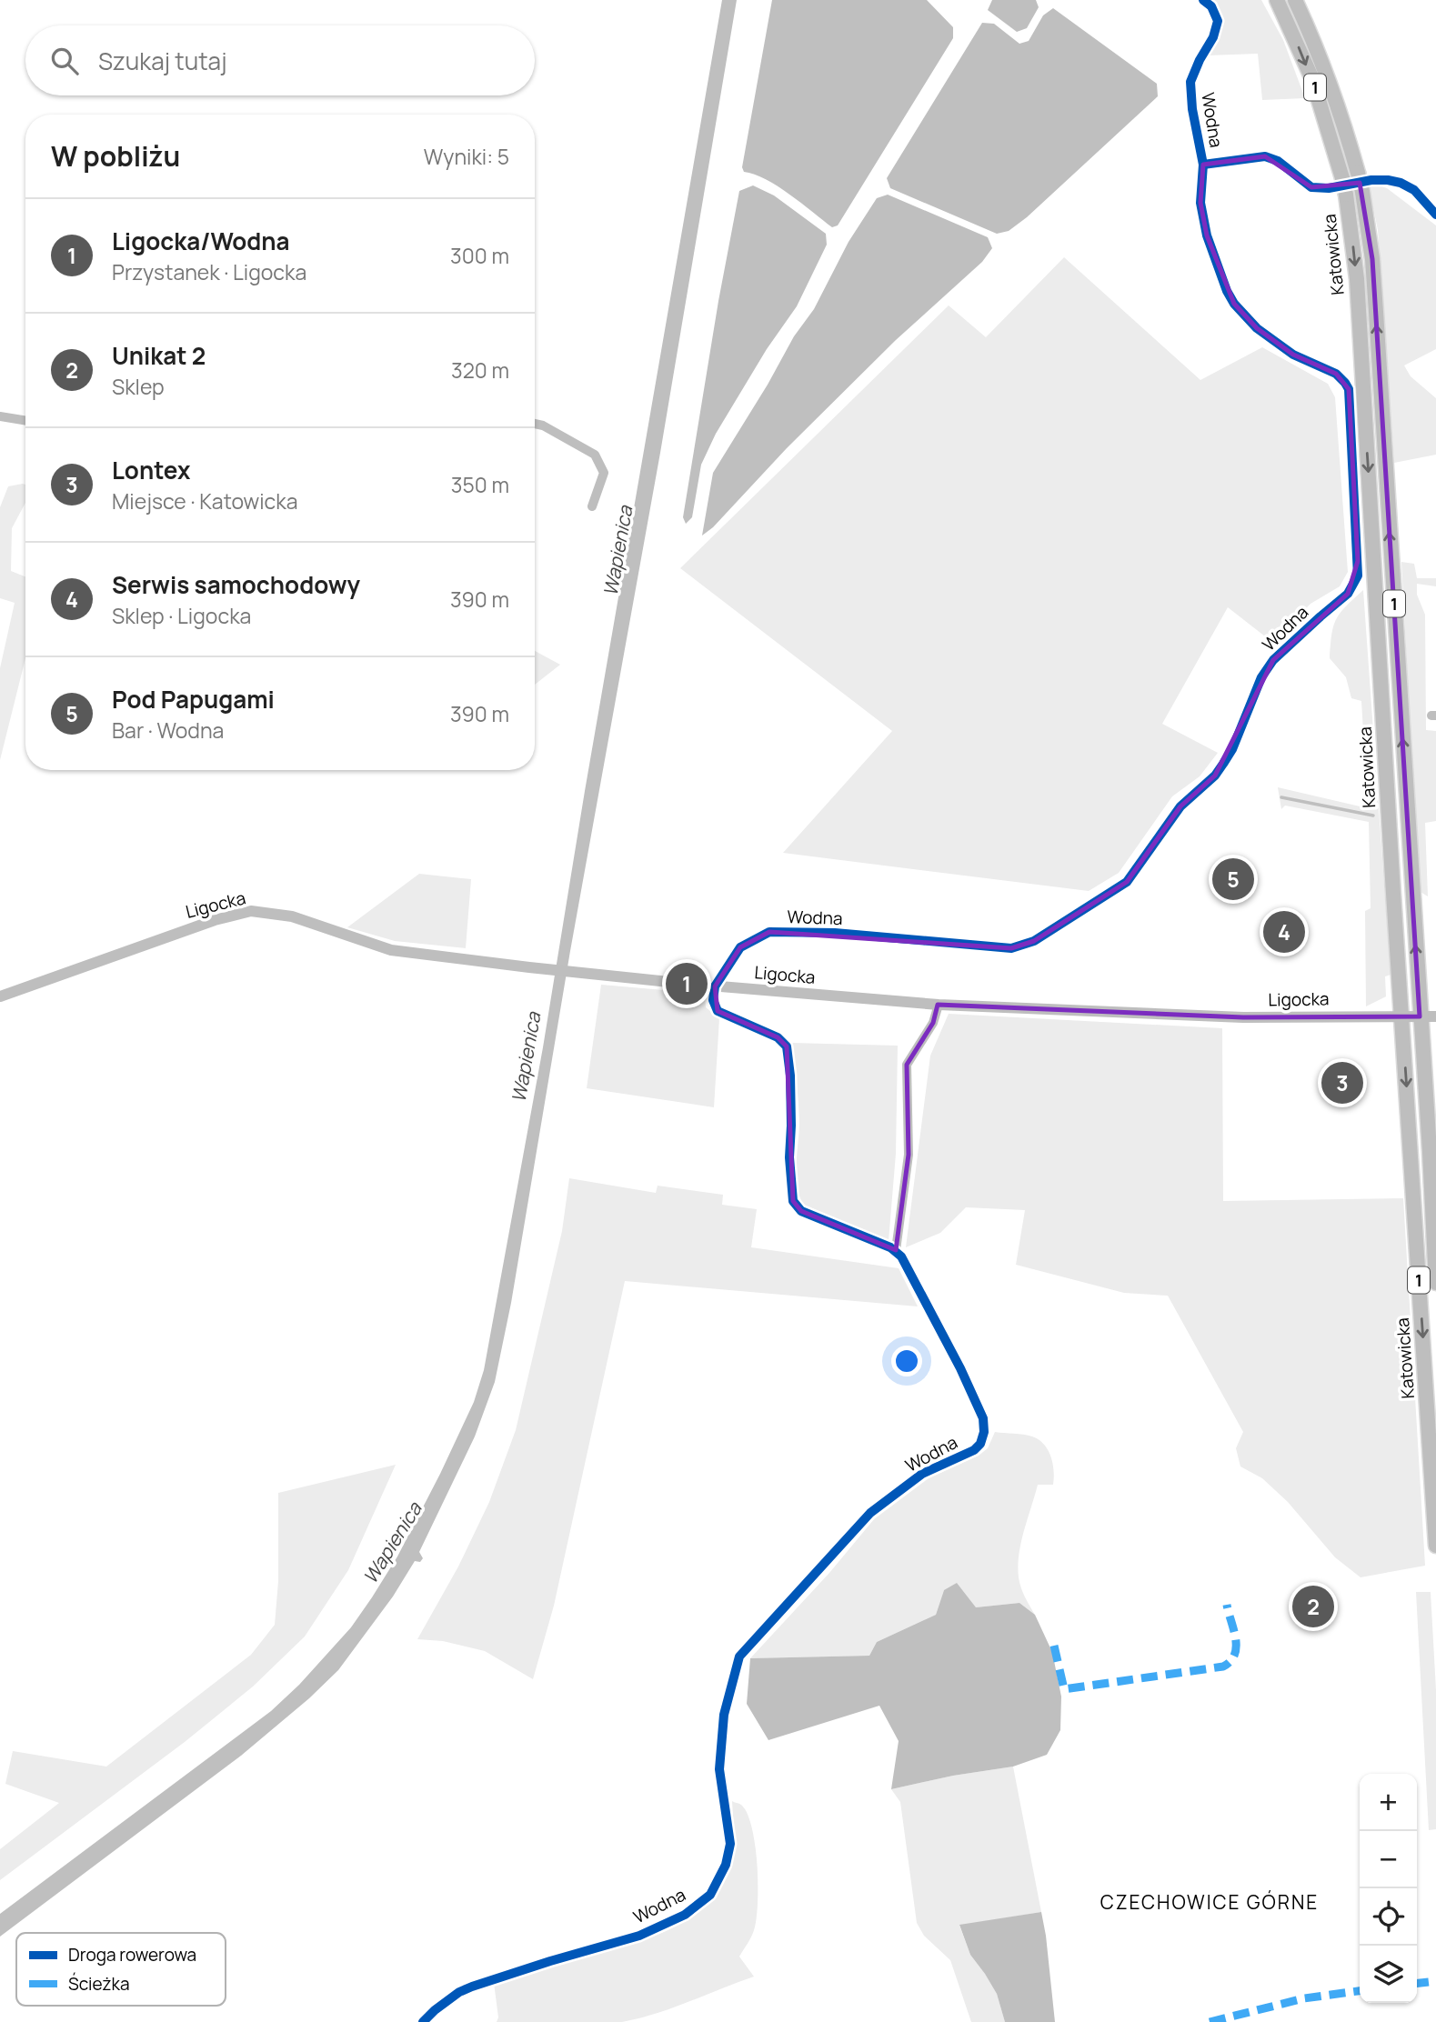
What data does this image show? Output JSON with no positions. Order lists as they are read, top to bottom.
{
  "streets": {
    "main road": ["1", "Katowicka"],
    "street": ["Wodna", "Ligocka"]
  },
  "crossings": [
    ["Wodna", "Ligocka"],
    ["Katowicka", "Ligocka"]
  ],
  "districts": ["CZECHOWICE GÓRNE"],
  "water": ["Wapienica"],
  "legend": ["Droga rowerowa", "Ścieżka"],
  "page": {
    "search": "Szukaj tutaj",
    "heading": ["W pobliżu", "Wyniki: 5"],
    "list": [
      {
        "mark": "1",
        "name": "Ligocka/Wodna",
        "note": "Przystanek · Ligocka",
        "value": "300 m"
      },
      {
        "mark": "2",
        "name": "Unikat 2",
        "note": "Sklep",
        "value": "320 m"
      },
      {
        "mark": "3",
        "name": "Lontex",
        "note": "Miejsce · Katowicka",
        "value": "350 m"
      },
      {
        "mark": "4",
        "name": "Serwis samochodowy",
        "note": "Sklep · Ligocka",
        "value": "390 m"
      },
      {
        "mark": "5",
        "name": "Pod Papugami",
        "note": "Bar · Wodna",
        "value": "390 m"
      }
    ],
    "pins": [
      "5",
      "4",
      "1",
      "3",
      "2"
    ],
    "map_buttons": ["+", "−"]
  }
}
